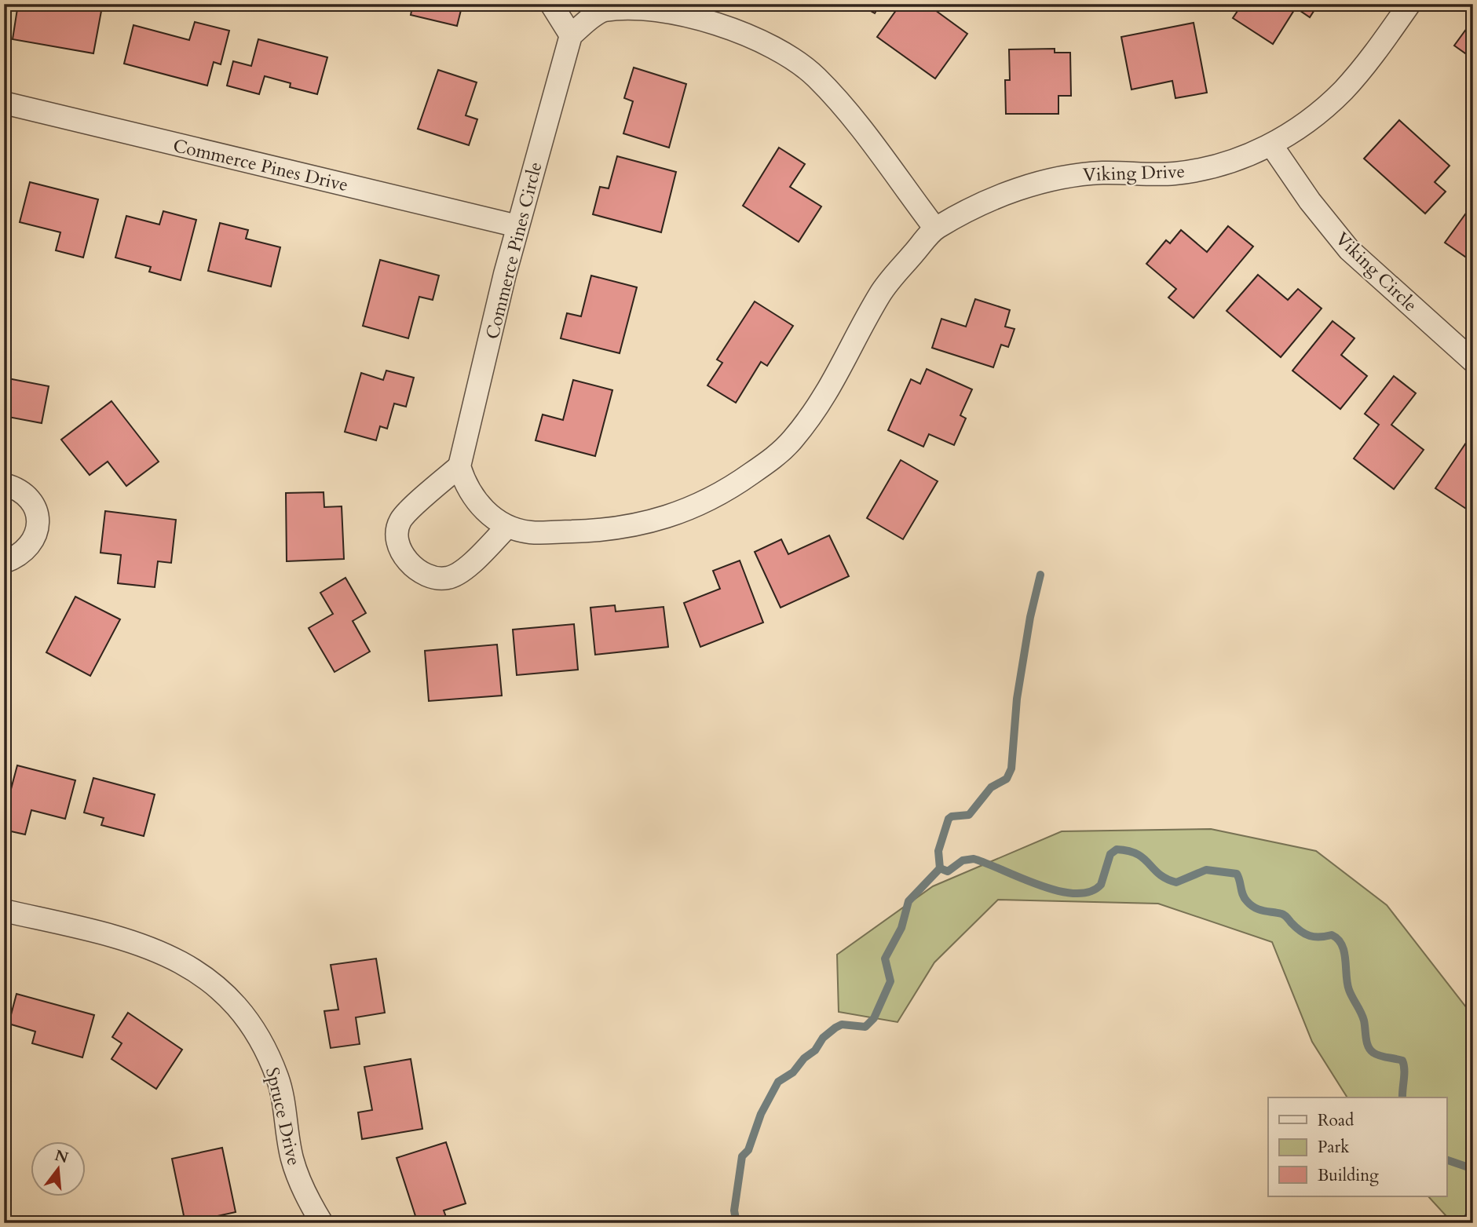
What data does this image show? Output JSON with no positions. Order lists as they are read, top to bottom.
{
  "streets": {
    "street": [
      "Commerce Pines Drive",
      "Viking Drive",
      "Commerce Pines Circle",
      "Viking Circle",
      "Spruce Drive"
    ]
  },
  "crossings": [
    ["Commerce Pines Drive", "Commerce Pines Circle"],
    ["Viking Drive", "Viking Circle"]
  ],
  "legend": ["Road", "Park", "Building"],
  "north": "top"
}
